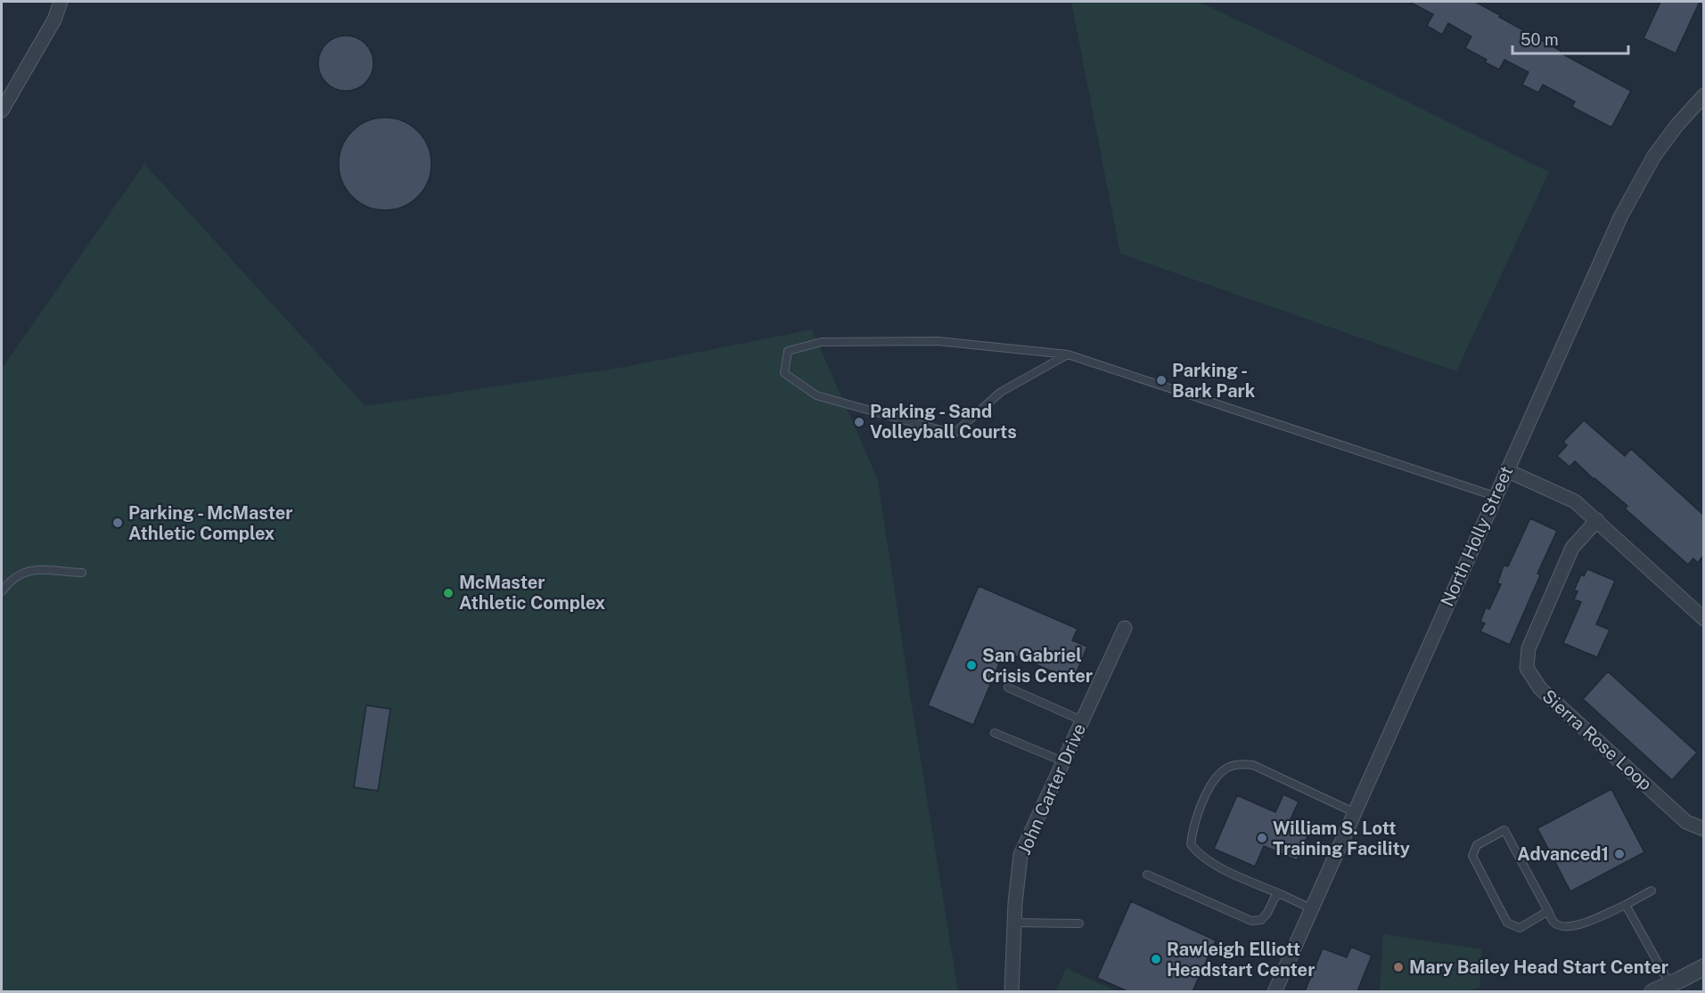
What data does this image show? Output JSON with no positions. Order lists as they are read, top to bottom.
{
  "streets": {
    "street": ["North Holly Street", "Sierra Rose Loop", "John Carter Drive"]
  },
  "places": [
    "Parking - Bark Park",
    "Parking - Sand Volleyball Courts",
    "Parking - McMaster Athletic Complex",
    "McMaster Athletic Complex",
    "San Gabriel Crisis Center",
    "William S. Lott Training Facility",
    "Advanced1",
    "Rawleigh Elliott Headstart Center",
    "Mary Bailey Head Start Center"
  ],
  "scale_bar": "50 m"
}
